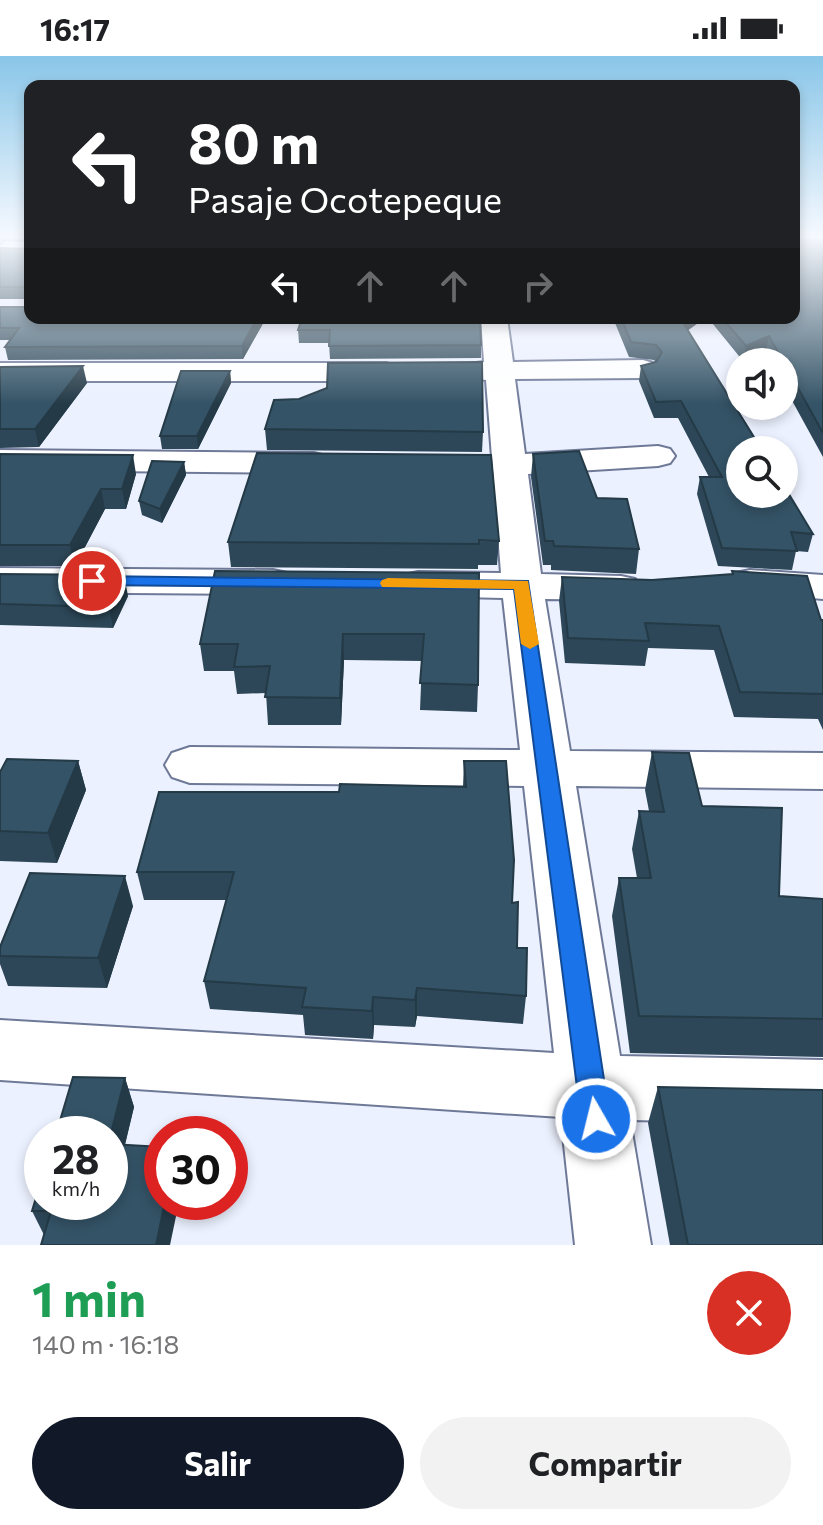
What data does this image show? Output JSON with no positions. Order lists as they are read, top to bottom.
{
  "page": {
    "status": "16:17",
    "turn": ["80 m", "Pasaje Ocotepeque"],
    "speed": "28 km/h",
    "limit": "30",
    "heading": ["1 min", "140 m · 16:18"],
    "buttons": ["Salir", "Compartir"]
  }
}
